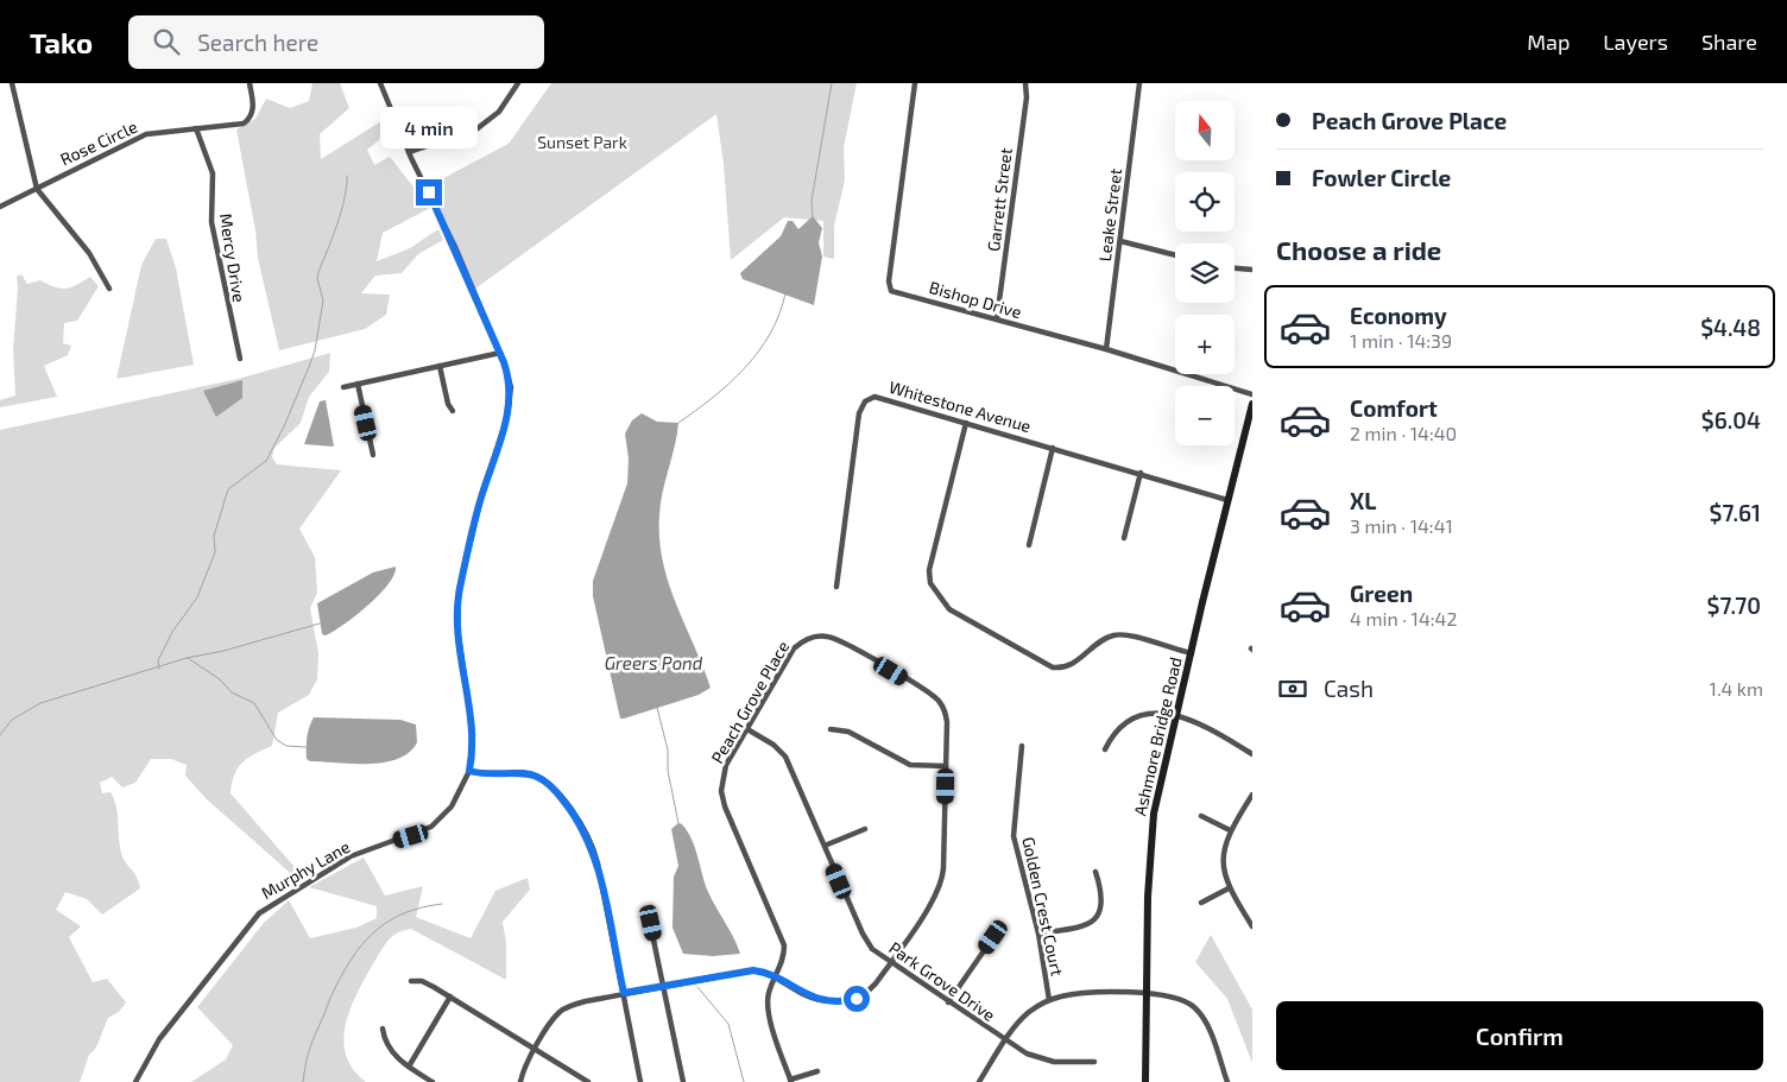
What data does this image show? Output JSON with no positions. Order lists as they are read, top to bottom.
{
  "streets": {
    "main road": ["Ashmore Bridge Road"],
    "street": [
      "Rose Circle",
      "Garrett Street",
      "Leake Street",
      "Mercy Drive",
      "Bishop Drive",
      "Whitestone Avenue",
      "Peach Grove Place",
      "Murphy Lane",
      "Golden Crest Court",
      "Park Grove Drive"
    ]
  },
  "crossings": [
    ["Rose Circle", "Mercy Drive"],
    ["Garrett Street", "Bishop Drive"],
    ["Leake Street", "Bishop Drive"],
    ["Whitestone Avenue", "Ashmore Bridge Road"],
    ["Peach Grove Place", "Park Grove Drive"]
  ],
  "water": ["Greers Pond"],
  "parks": ["Sunset Park"],
  "north": "top",
  "page": {
    "header": "Tako",
    "search": "Search here",
    "nav": ["Map", "Layers", "Share"],
    "banner": ["Peach Grove Place", "Fowler Circle"],
    "map_buttons": ["+", "−"],
    "bubble": "4 min",
    "heading": "Choose a ride",
    "list": [
      {
        "name": "Economy",
        "note": "1 min · 14:39",
        "value": "$4.48"
      },
      {
        "name": "Comfort",
        "note": "2 min · 14:40",
        "value": "$6.04"
      },
      {
        "name": "XL",
        "note": "3 min · 14:41",
        "value": "$7.61"
      },
      {
        "name": "Green",
        "note": "4 min · 14:42",
        "value": "$7.70"
      }
    ],
    "pay": ["Cash", "1.4 km"],
    "buttons": "Confirm"
  }
}
